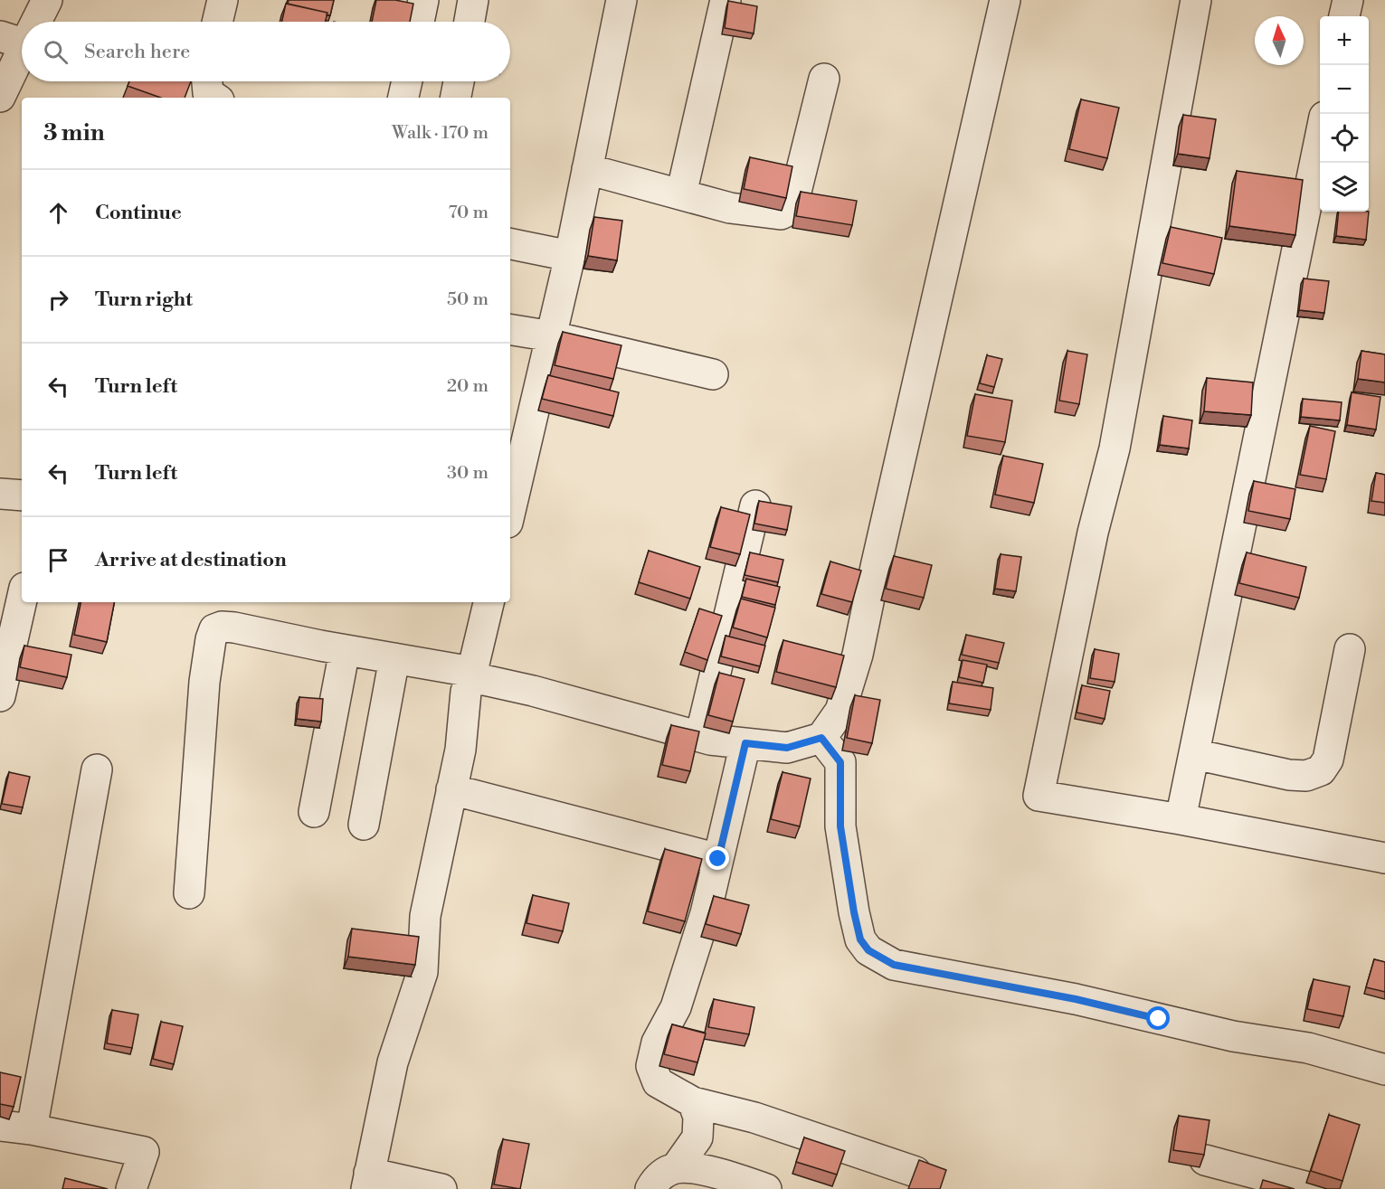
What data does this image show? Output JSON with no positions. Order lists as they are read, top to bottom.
{
  "north": "top",
  "page": {
    "map_buttons": ["+", "−"],
    "search": "Search here",
    "heading": ["3 min", "Walk · 170 m"],
    "list": [
      ["Continue", "70 m"],
      ["Turn right", "50 m"],
      ["Turn left", "20 m"],
      ["Turn left", "30 m"],
      "Arrive at destination"
    ]
  }
}
